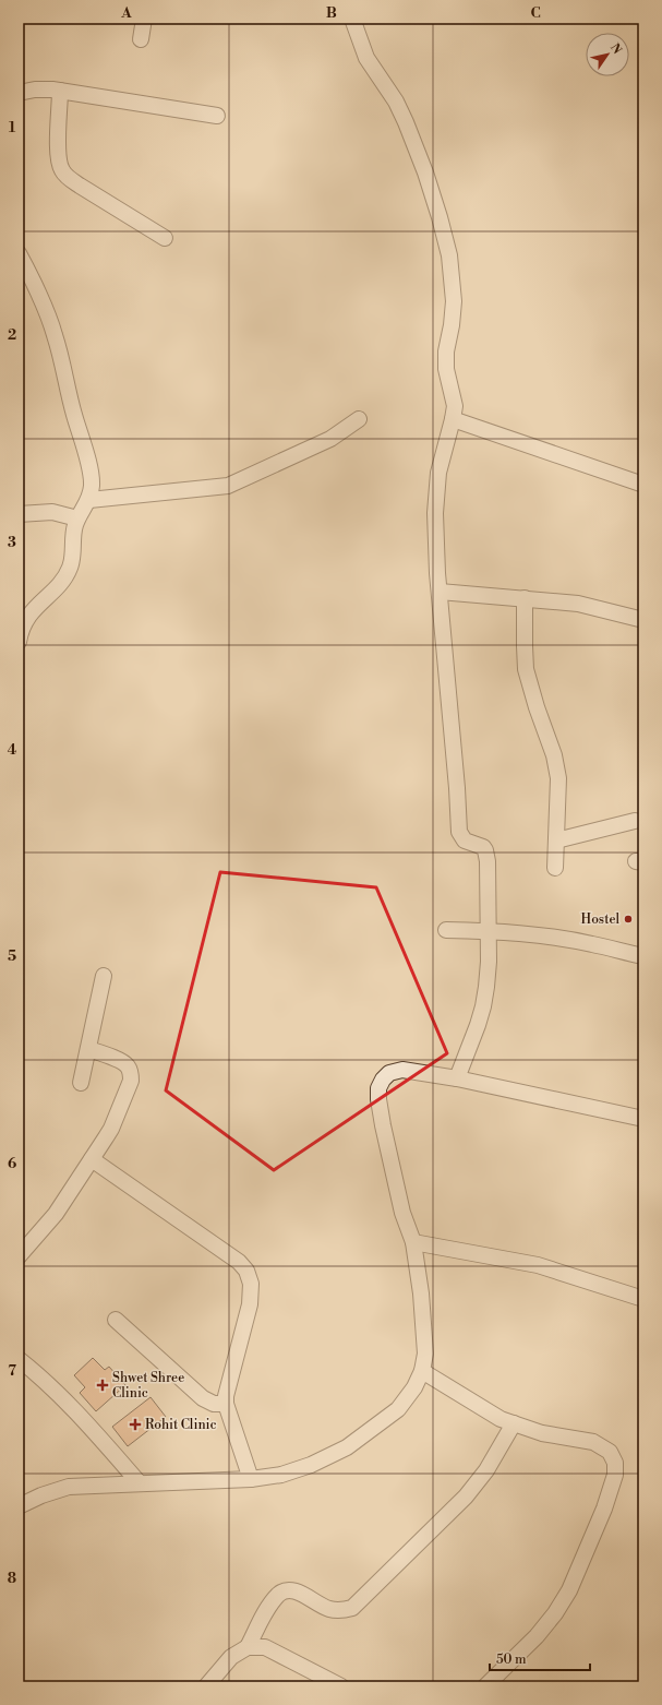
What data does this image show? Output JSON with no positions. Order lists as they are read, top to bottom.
{
  "places": {
    "other": ["Hostel"],
    "health": ["Shwet Shree Clinic", "Rohit Clinic"]
  },
  "scale_bar": "50 m",
  "north": "top right",
  "grid": {
    "columns": ["A", "B", "C"],
    "rows": [
      "1",
      "2",
      "3",
      "4",
      "5",
      "6",
      "7",
      "8"
    ]
  }
}
